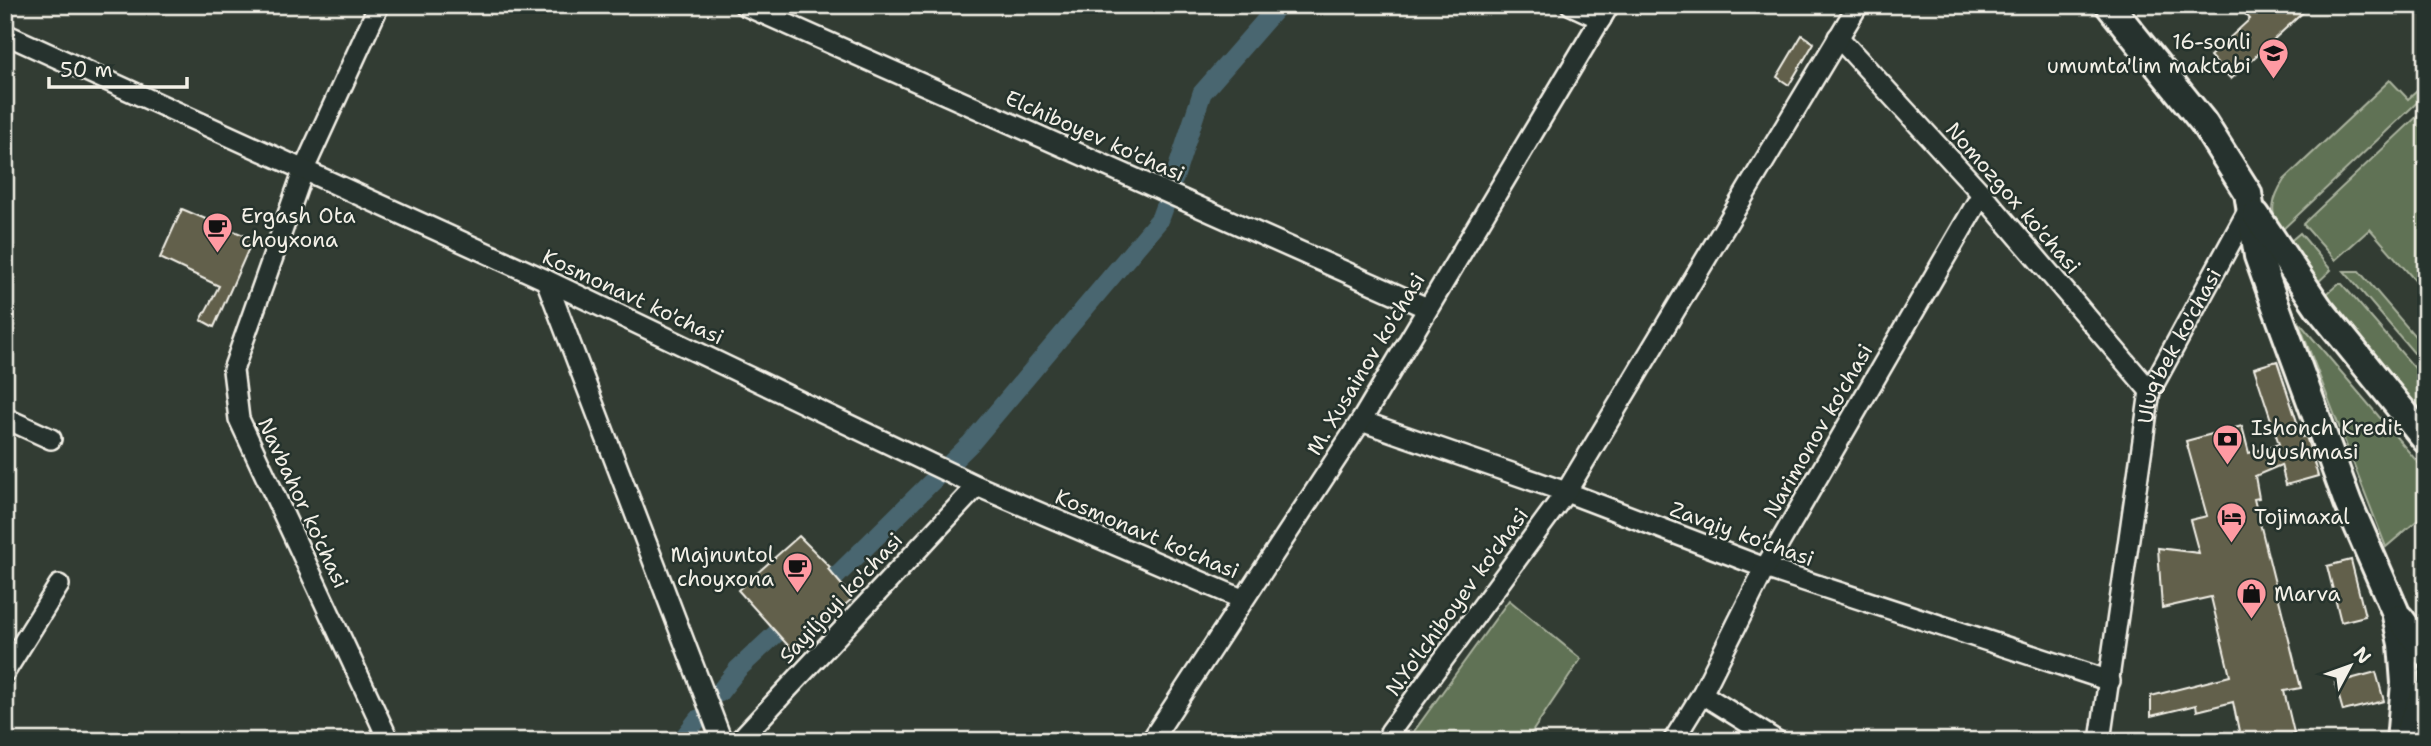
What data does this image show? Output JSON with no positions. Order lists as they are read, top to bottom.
{
  "streets": {
    "street": [
      "Elchiboyev ko'chasi",
      "Nomozgox ko'chasi",
      "Kosmonavt ko'chasi",
      "Ulug'bek ko'chasi",
      "M. Xusainov ko'chasi",
      "Narimonov ko'chasi",
      "Navbahor ko'chasi",
      "Zavqiy ko'chasi",
      "Sayiljoyi ko'chasi",
      "N.Yo'lchiboyev ko'chasi"
    ]
  },
  "crossings": [
    ["Elchiboyev ko'chasi", "M. Xusainov ko'chasi"],
    ["Nomozgox ko'chasi", "Ulug'bek ko'chasi"],
    ["Nomozgox ko'chasi", "Narimonov ko'chasi"],
    ["Kosmonavt ko'chasi", "M. Xusainov ko'chasi"],
    ["Kosmonavt ko'chasi", "Navbahor ko'chasi"],
    ["Kosmonavt ko'chasi", "Sayiljoyi ko'chasi"],
    ["Ulug'bek ko'chasi", "Zavqiy ko'chasi"],
    ["M. Xusainov ko'chasi", "Zavqiy ko'chasi"],
    ["Narimonov ko'chasi", "Zavqiy ko'chasi"],
    ["Zavqiy ko'chasi", "N.Yo'lchiboyev ko'chasi"]
  ],
  "places": {
    "school or university": ["16-sonli umumta'lim maktabi"],
    "cafe": ["Ergash Ota choyxona", "Majnuntol choyxona"],
    "bank": ["Ishonch Kredit Uyushmasi"],
    "hotel": ["Tojimaxal"],
    "shop": ["Marva"]
  },
  "scale_bar": "50 m",
  "north": "top right"
}
